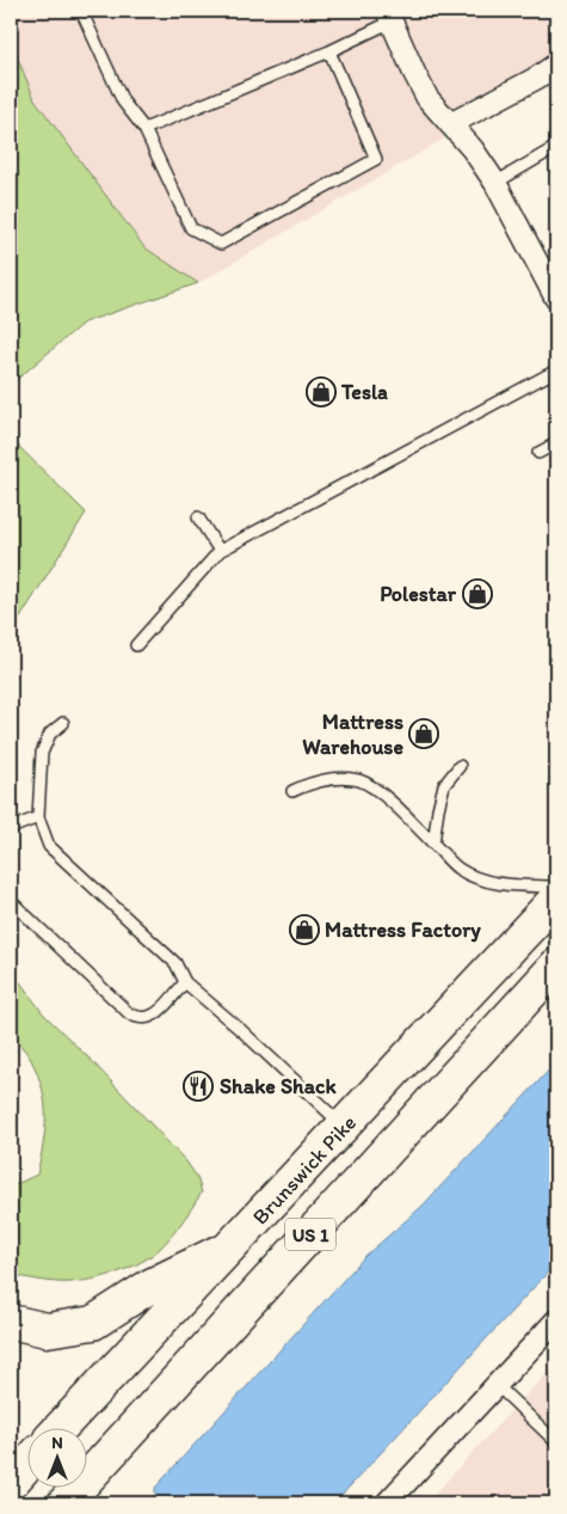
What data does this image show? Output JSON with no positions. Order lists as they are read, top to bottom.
{
  "streets": {
    "highway": ["Brunswick Pike", "US 1"]
  },
  "places": {
    "shop": [
      "Tesla",
      "Polestar",
      "Mattress Warehouse",
      "Mattress Factory"
    ],
    "restaurant": ["Shake Shack"]
  },
  "north": "top"
}
